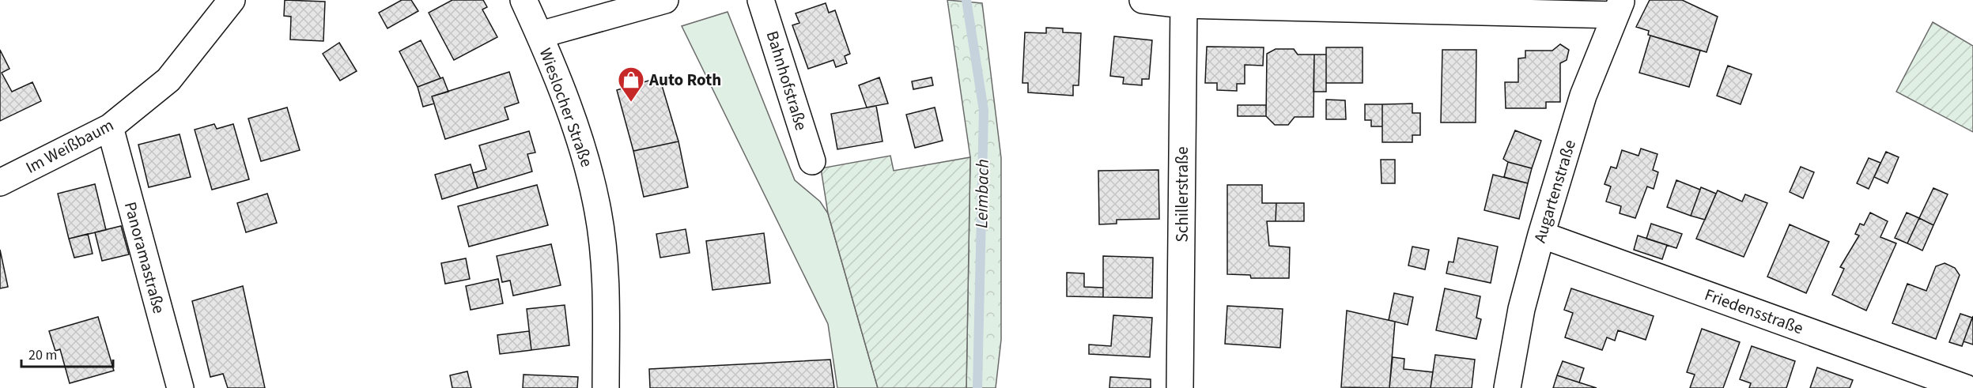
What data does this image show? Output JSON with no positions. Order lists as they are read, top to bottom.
{
  "streets": {
    "street": [
      "Bahnhofstraße",
      "Wieslocher Straße",
      "Im Weißbaum",
      "Augartenstraße",
      "Schillerstraße",
      "Panoramastraße",
      "Friedensstraße"
    ]
  },
  "crossings": [
    ["Im Weißbaum", "Panoramastraße"],
    ["Augartenstraße", "Friedensstraße"]
  ],
  "water": ["Leimbach"],
  "places": {
    "shop": ["Auto Roth"]
  },
  "scale_bar": "20 m"
}
